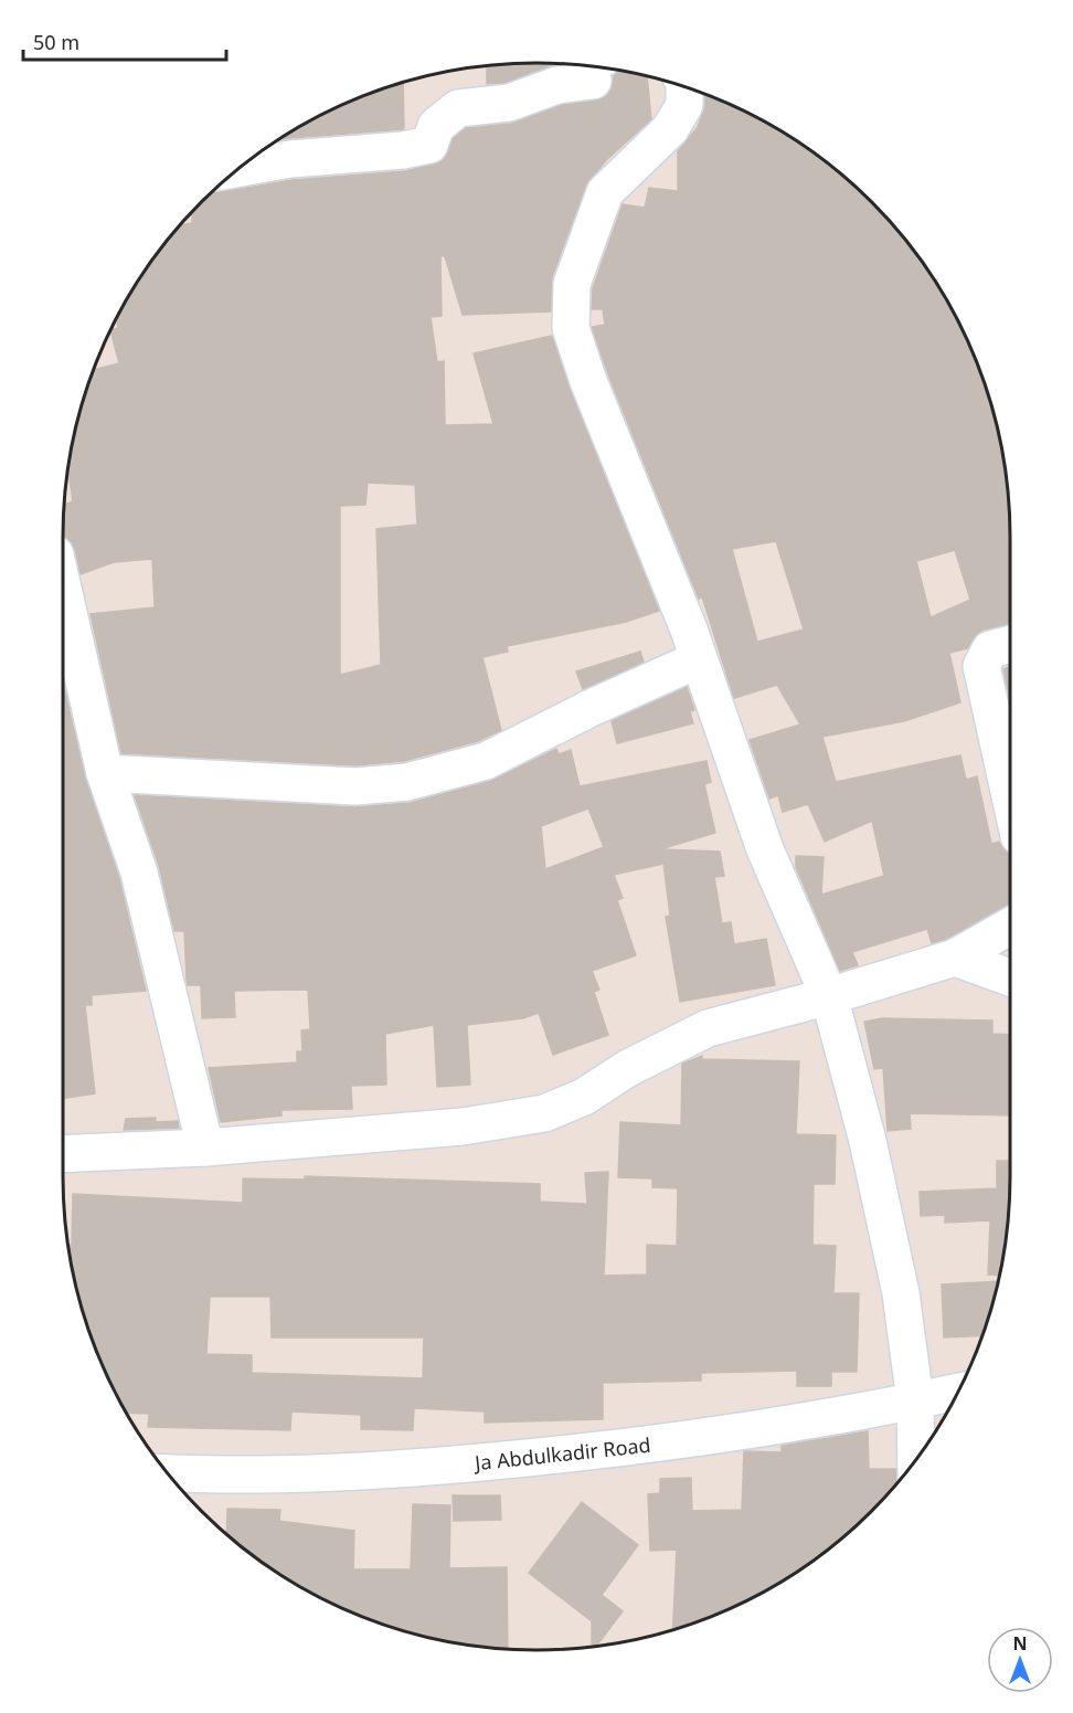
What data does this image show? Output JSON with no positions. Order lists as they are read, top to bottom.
{
  "streets": {
    "street": ["Ja Abdulkadir Road"]
  },
  "scale_bar": "50 m",
  "north": "top"
}
